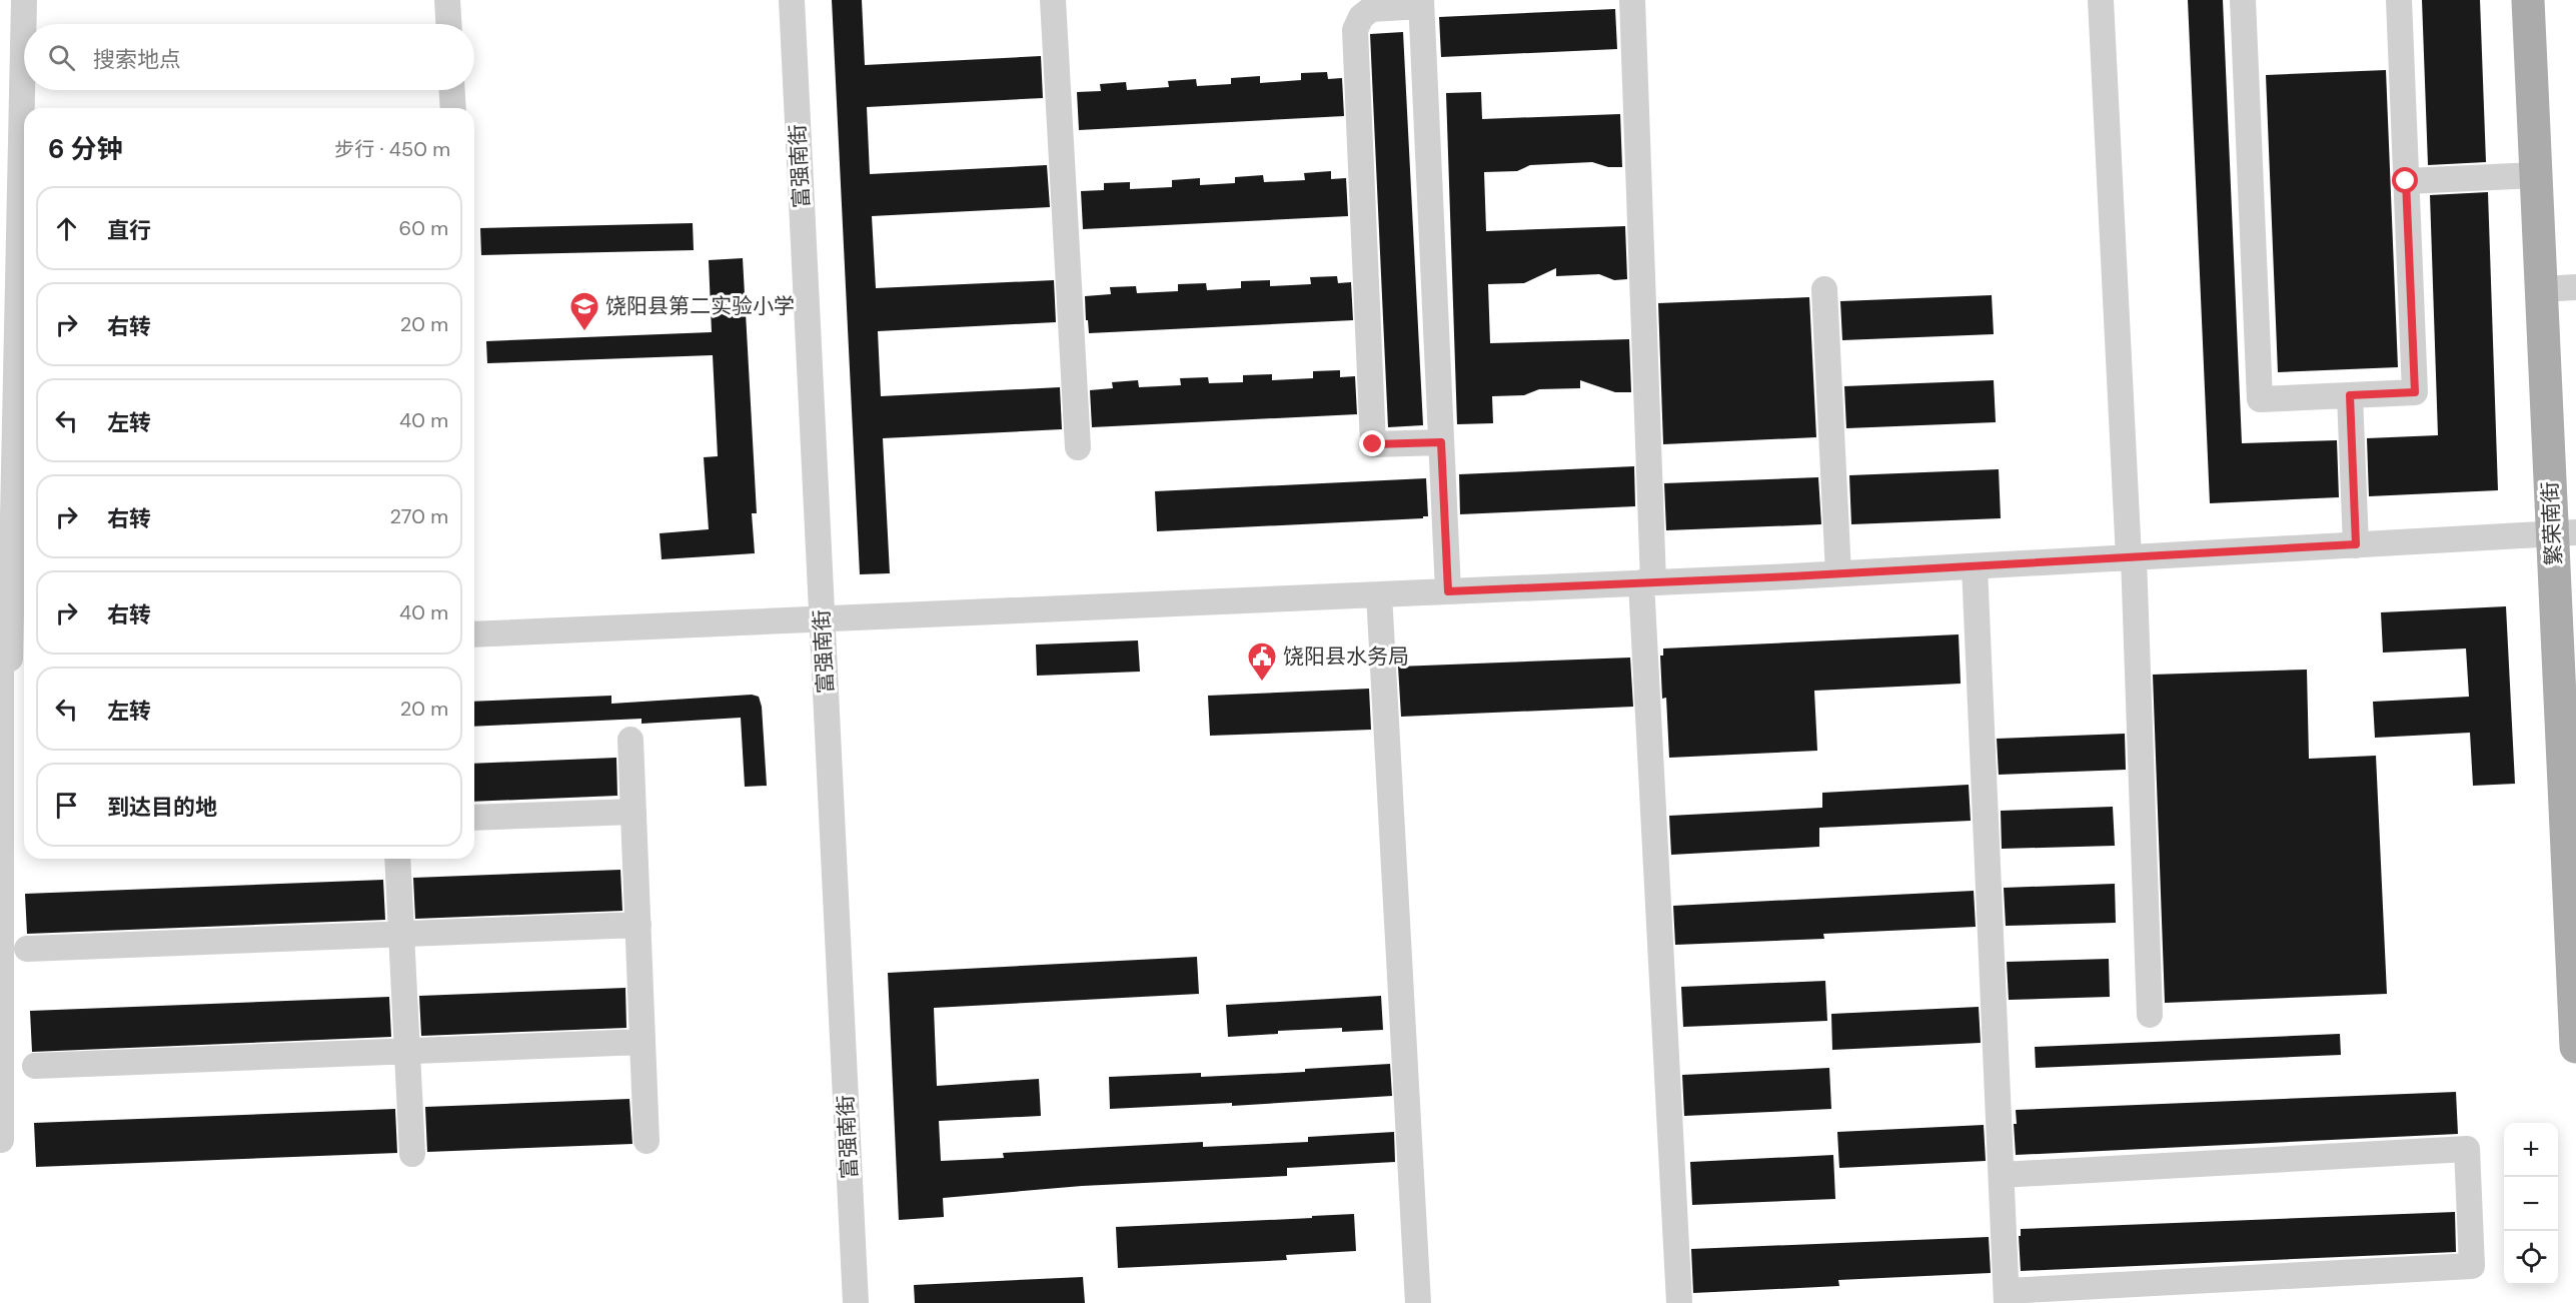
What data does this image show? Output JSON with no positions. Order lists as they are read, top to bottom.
{
  "streets": {
    "main road": ["繁荣南街"],
    "street": ["富强南街"]
  },
  "places": {
    "school or university": ["饶阳县第二实验小学"],
    "public building": ["饶阳县水务局"]
  },
  "page": {
    "search": "搜索地点",
    "heading": ["6 分钟", "步行 · 450 m"],
    "list": [
      ["直行", "60 m"],
      ["右转", "20 m"],
      ["左转", "40 m"],
      ["右转", "270 m"],
      ["右转", "40 m"],
      ["左转", "20 m"],
      "到达目的地"
    ],
    "map_buttons": ["+", "−"]
  }
}
